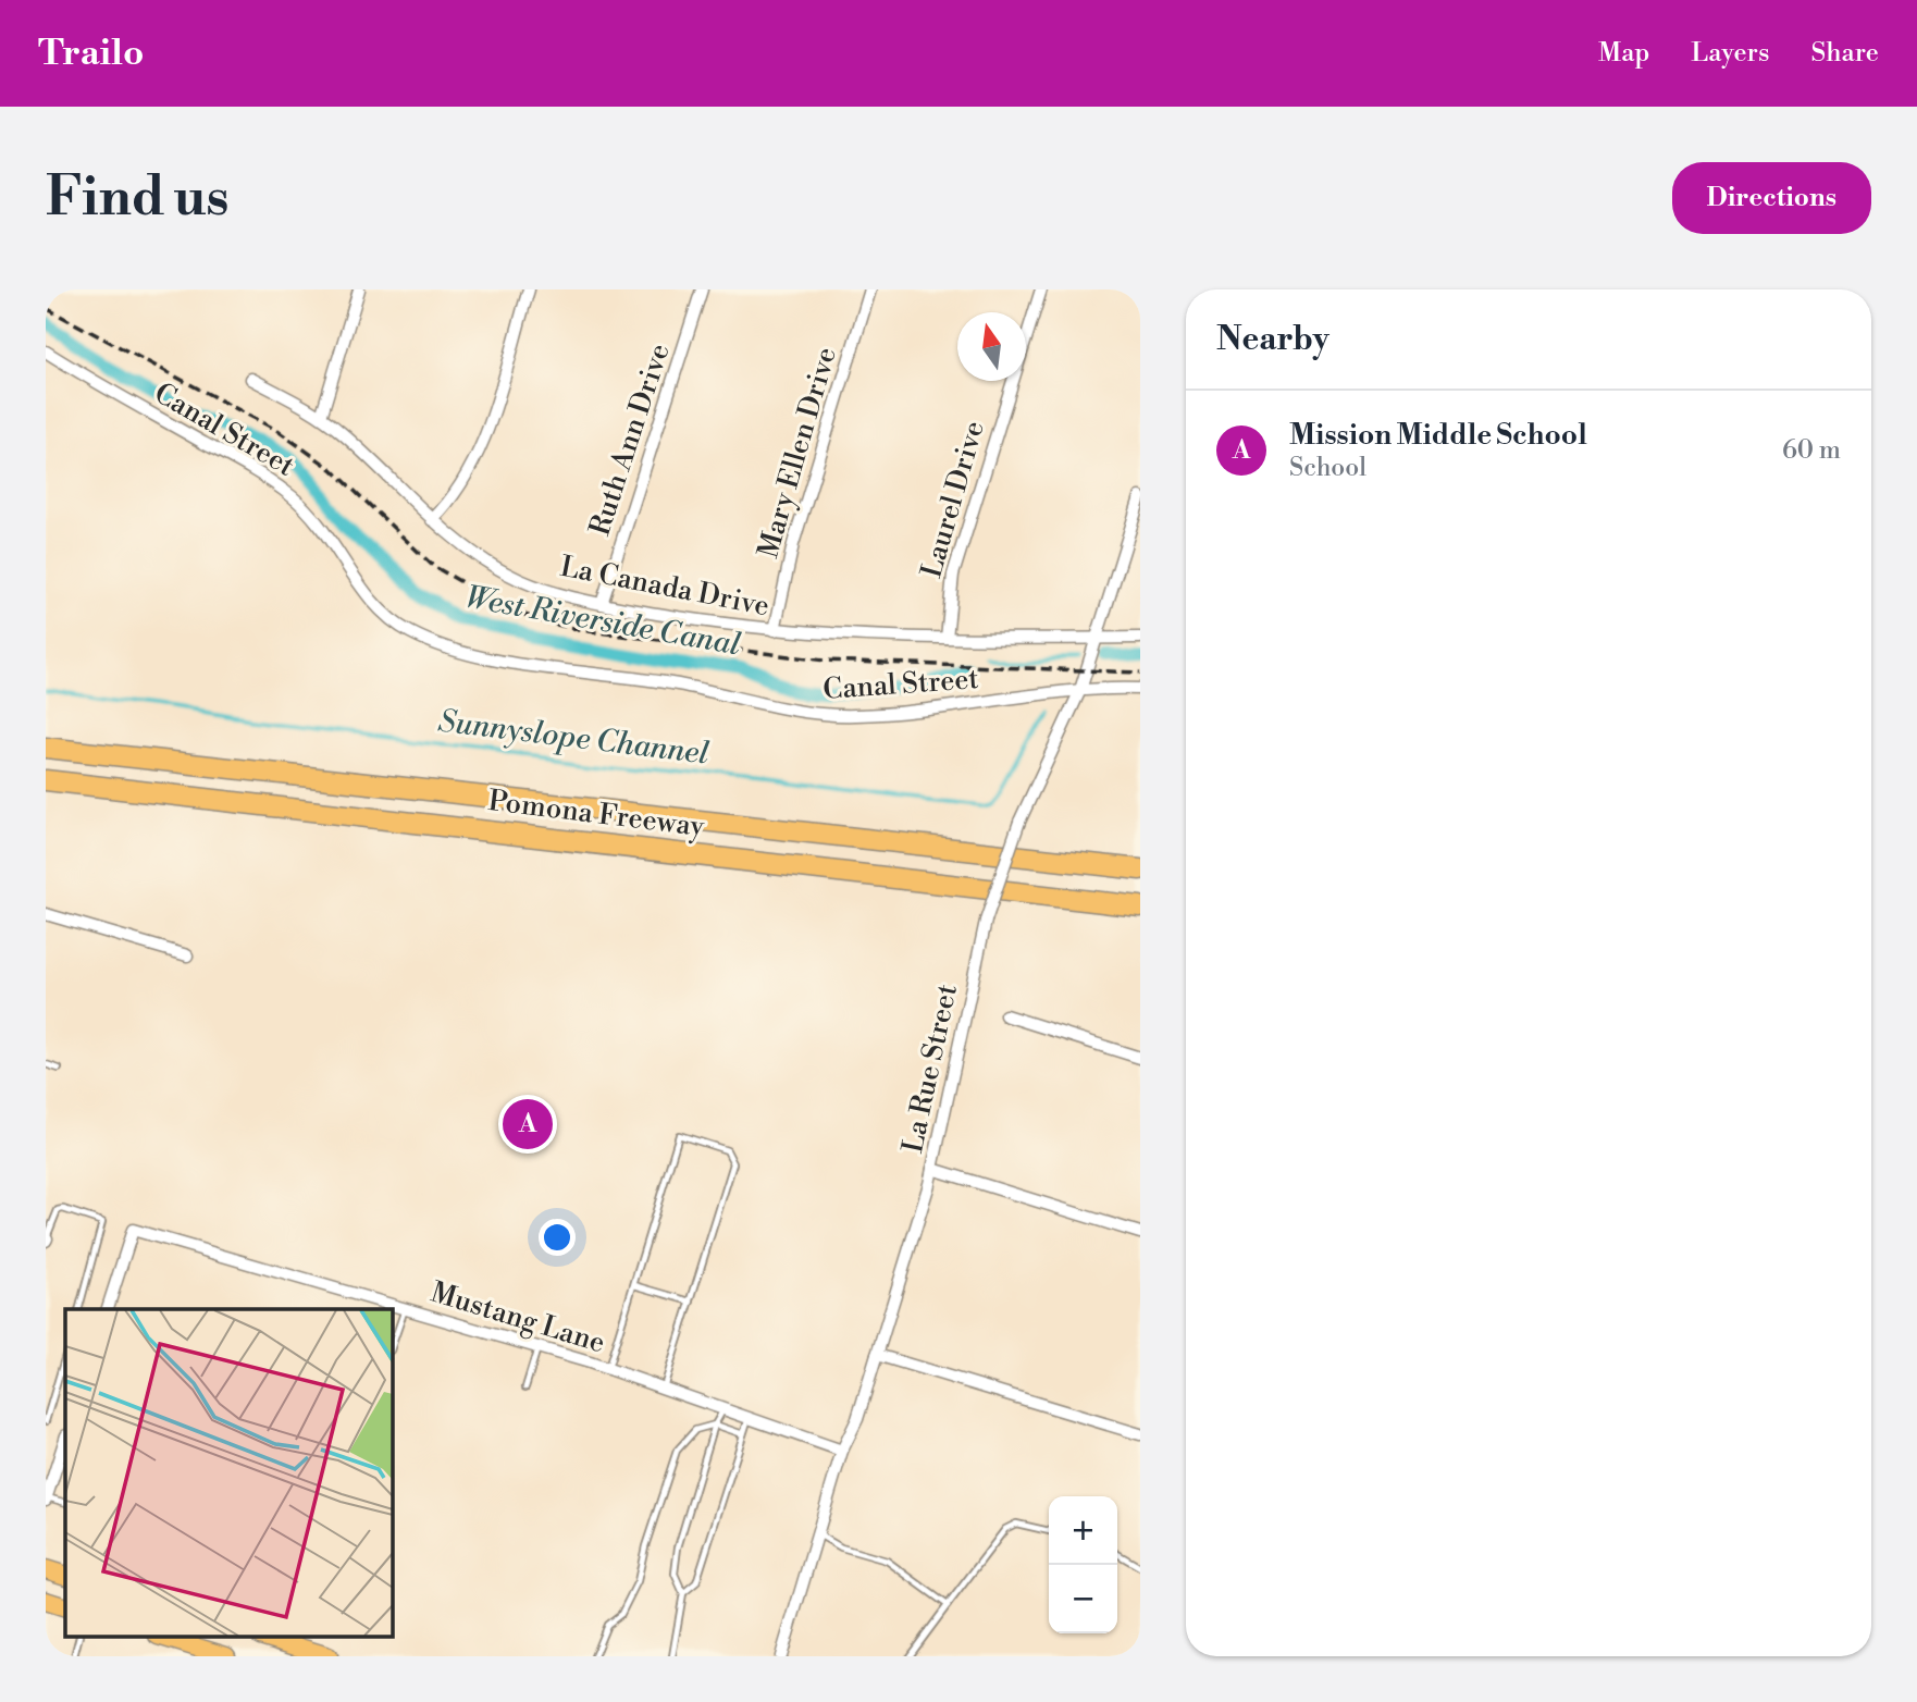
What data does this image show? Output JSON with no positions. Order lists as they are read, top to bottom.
{
  "streets": {
    "highway": ["Pomona Freeway"],
    "street": [
      "Canal Street",
      "Ruth Ann Drive",
      "Mary Ellen Drive",
      "Laurel Drive",
      "La Canada Drive",
      "La Rue Street",
      "Mustang Lane"
    ]
  },
  "crossings": [
    ["Canal Street", "La Rue Street"],
    ["Ruth Ann Drive", "La Canada Drive"],
    ["Mary Ellen Drive", "La Canada Drive"],
    ["Laurel Drive", "La Canada Drive"],
    ["La Canada Drive", "La Rue Street"],
    ["La Rue Street", "Mustang Lane"]
  ],
  "water": ["West Riverside Canal", "Sunnyslope Channel"],
  "north": "top",
  "page": {
    "header": "Trailo",
    "nav": ["Map", "Layers", "Share"],
    "buttons": "Directions",
    "title": "Find us",
    "heading": "Nearby",
    "list": [
      {
        "mark": "A",
        "name": "Mission Middle School",
        "note": "School",
        "value": "60 m"
      }
    ],
    "pins": "A",
    "map_buttons": ["+", "−"]
  }
}
